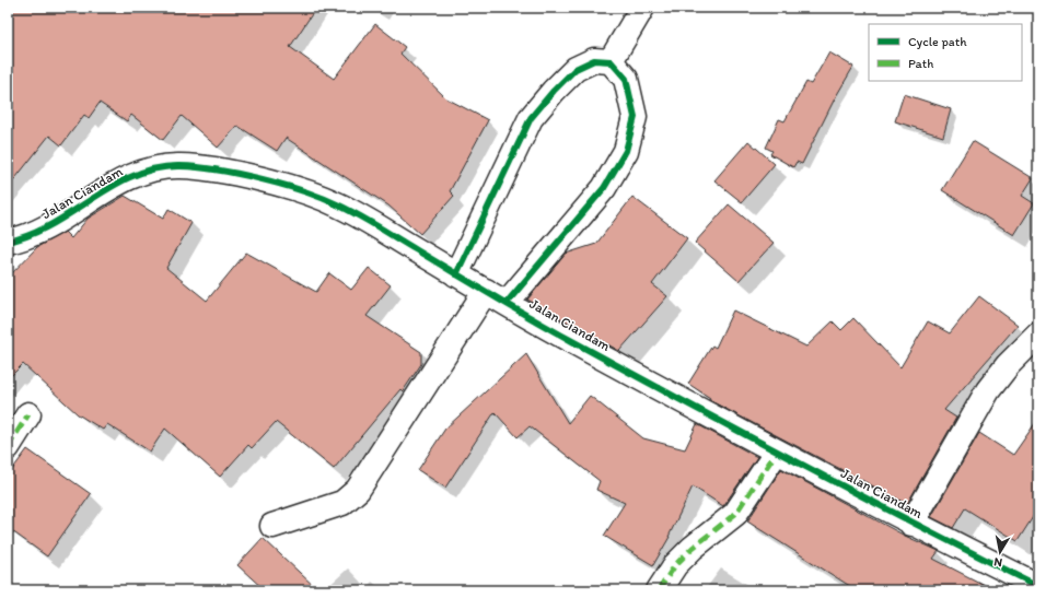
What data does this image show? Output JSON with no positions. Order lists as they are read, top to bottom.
{
  "streets": {
    "street": ["Jalan Ciandam"]
  },
  "legend": ["Cycle path", "Path"],
  "north": "bottom"
}
